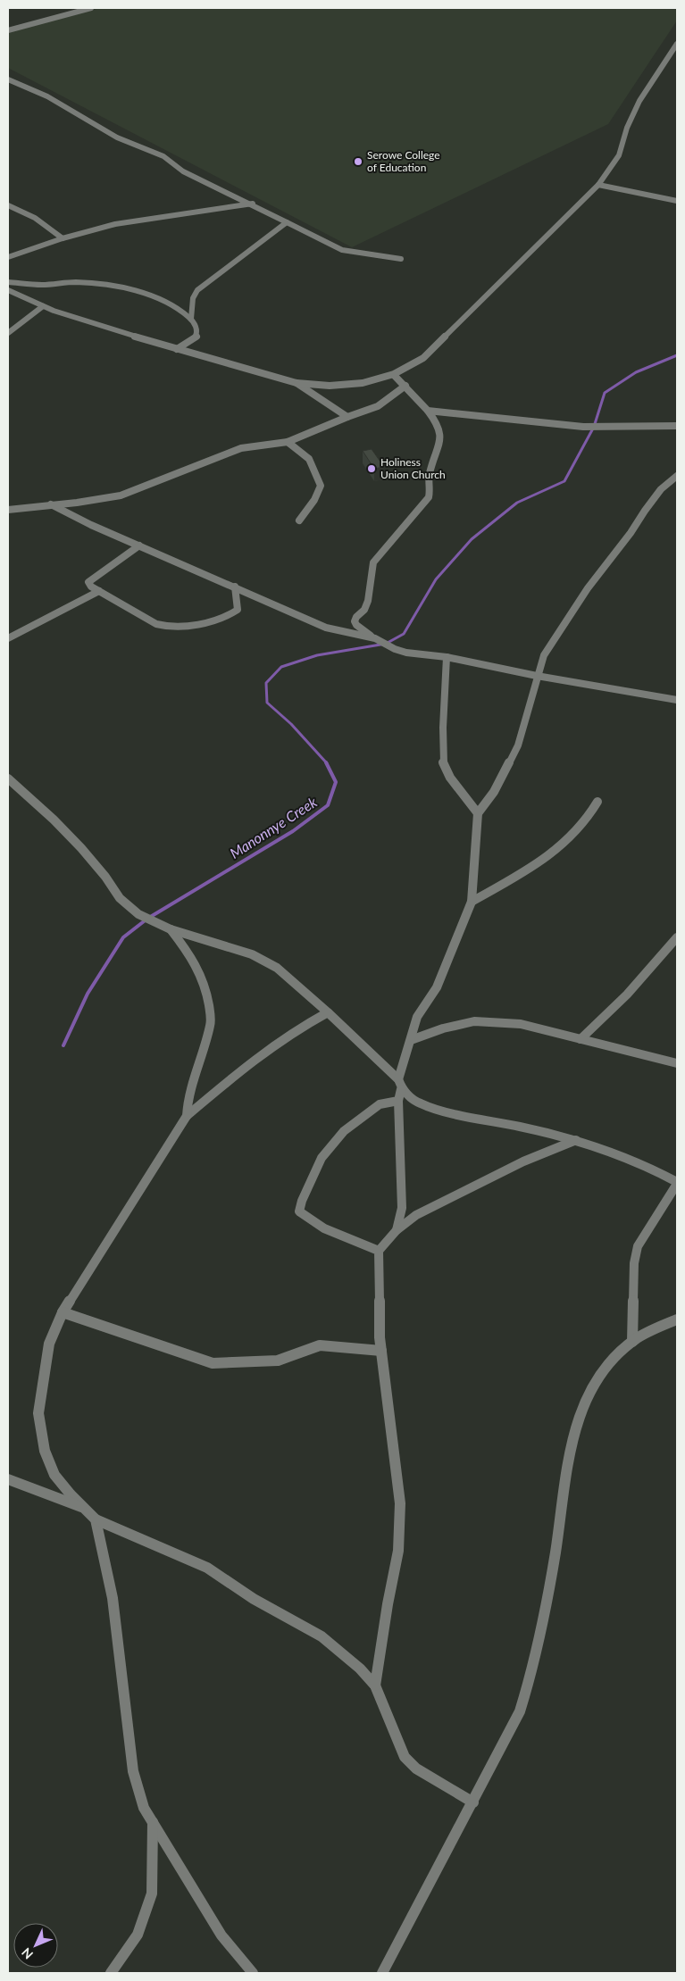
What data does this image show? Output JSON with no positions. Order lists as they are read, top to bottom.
{
  "water": ["Manonnye Creek"],
  "places": ["Serowe College of Education", "Holiness Union Church"],
  "north": "bottom left"
}
